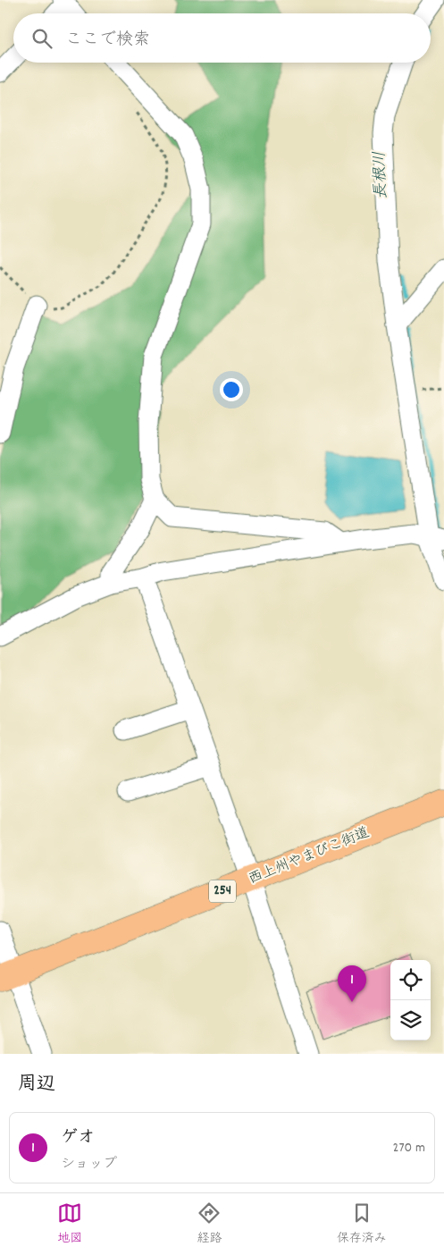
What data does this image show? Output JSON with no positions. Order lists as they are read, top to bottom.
{
  "streets": {
    "highway": ["西上州やまびこ街道", "254"]
  },
  "water": ["長根川"],
  "page": {
    "search": "ここで検索",
    "pins": "1",
    "heading": "周辺",
    "list": [
      {
        "mark": "1",
        "name": "ゲオ",
        "note": "ショップ",
        "value": "270 m"
      }
    ],
    "nav": ["地図", "経路", "保存済み"]
  }
}
